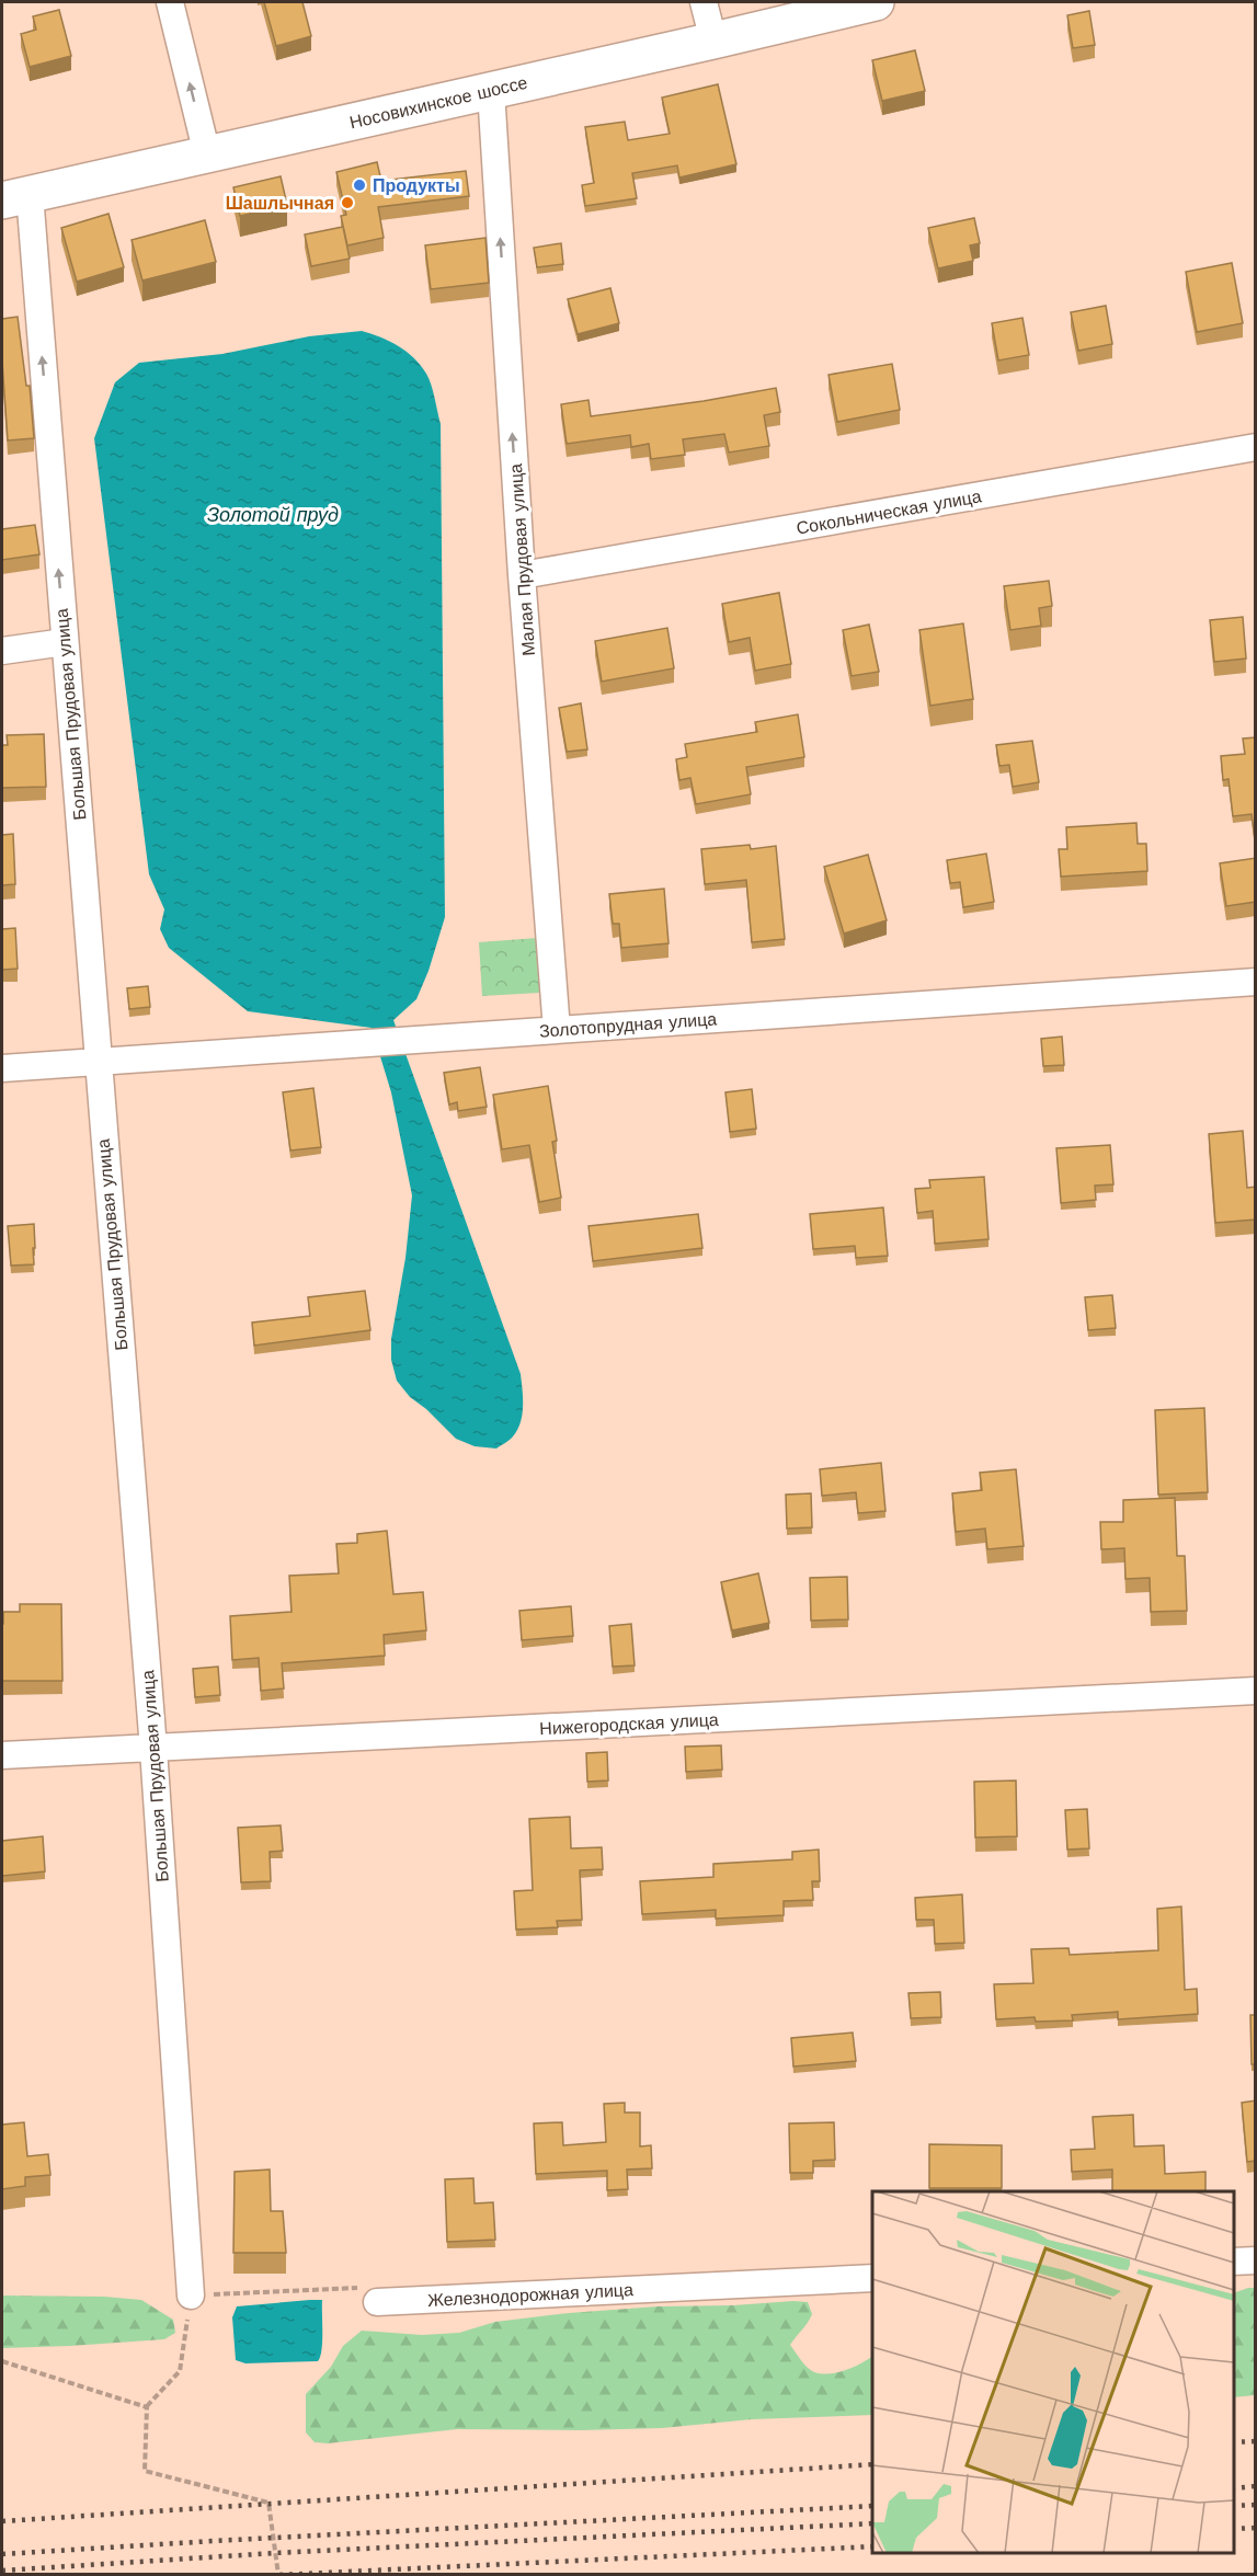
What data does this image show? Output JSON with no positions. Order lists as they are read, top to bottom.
{
  "streets": {
    "main road": ["Носовихинское шоссе"],
    "street": [
      "Сокольническая улица",
      "Малая Прудовая улица",
      "Большая Прудовая улица",
      "Золотопрудная улица",
      "Нижегородская улица",
      "Железнодорожная улица"
    ]
  },
  "crossings": [
    ["Носовихинское шоссе", "Малая Прудовая улица"],
    ["Носовихинское шоссе", "Большая Прудовая улица"],
    ["Сокольническая улица", "Малая Прудовая улица"],
    ["Малая Прудовая улица", "Золотопрудная улица"],
    ["Большая Прудовая улица", "Золотопрудная улица"],
    ["Большая Прудовая улица", "Нижегородская улица"]
  ],
  "one_way": ["Малая Прудовая улица"],
  "water": ["Золотой пруд"],
  "places": ["Продукты", "Шашлычная"]
}
